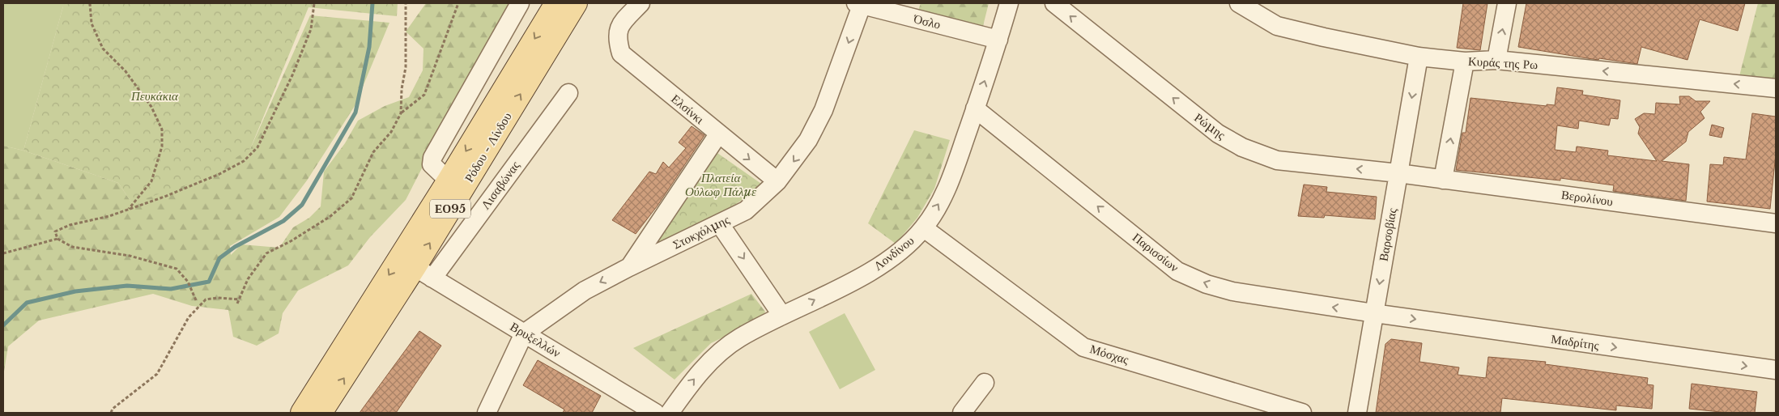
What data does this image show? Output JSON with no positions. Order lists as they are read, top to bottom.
{
  "streets": {
    "main road": ["Ρόδου - Λίνδου", "ΕΟ95"],
    "street": [
      "Όσλο",
      "Κυράς της Ρω",
      "Ελσίνκι",
      "Ρώμης",
      "Λισαβώνας",
      "Βερολίνου",
      "Στοκχόλμης",
      "Βαρσοβίας",
      "Παρισσίων",
      "Λονδίνου",
      "Βρυξελλών",
      "Μαδρίτης",
      "Μόσχας"
    ]
  },
  "crossings": [
    ["Όσλο", "Στοκχόλμης"],
    ["Όσλο", "Λονδίνου"],
    ["Κυράς της Ρω", "Βαρσοβίας"],
    ["Ελσίνκι", "Στοκχόλμης"],
    ["Ρώμης", "Βερολίνου"],
    ["Ρώμης", "Βαρσοβίας"],
    ["Ρόδου - Λίνδου", "Λισαβώνας"],
    ["Ρόδου - Λίνδου", "Βρυξελλών"],
    ["Λισαβώνας", "Βρυξελλών"],
    ["Βερολίνου", "Βαρσοβίας"],
    ["Στοκχόλμης", "Βρυξελλών"],
    ["Βαρσοβίας", "Παρισσίων"],
    ["Βαρσοβίας", "Μαδρίτης"],
    ["Παρισσίων", "Λονδίνου"],
    ["Παρισσίων", "Μαδρίτης"],
    ["Λονδίνου", "Μόσχας"]
  ],
  "one_way": [
    "Κυράς της Ρω",
    "Ρώμης",
    "Στοκχόλμης",
    "Παρισσίων",
    "Λονδίνου",
    "Μαδρίτης"
  ],
  "parks": ["Πευκάκια", "Πλατεία Ούλωφ Πάλμε"]
}
